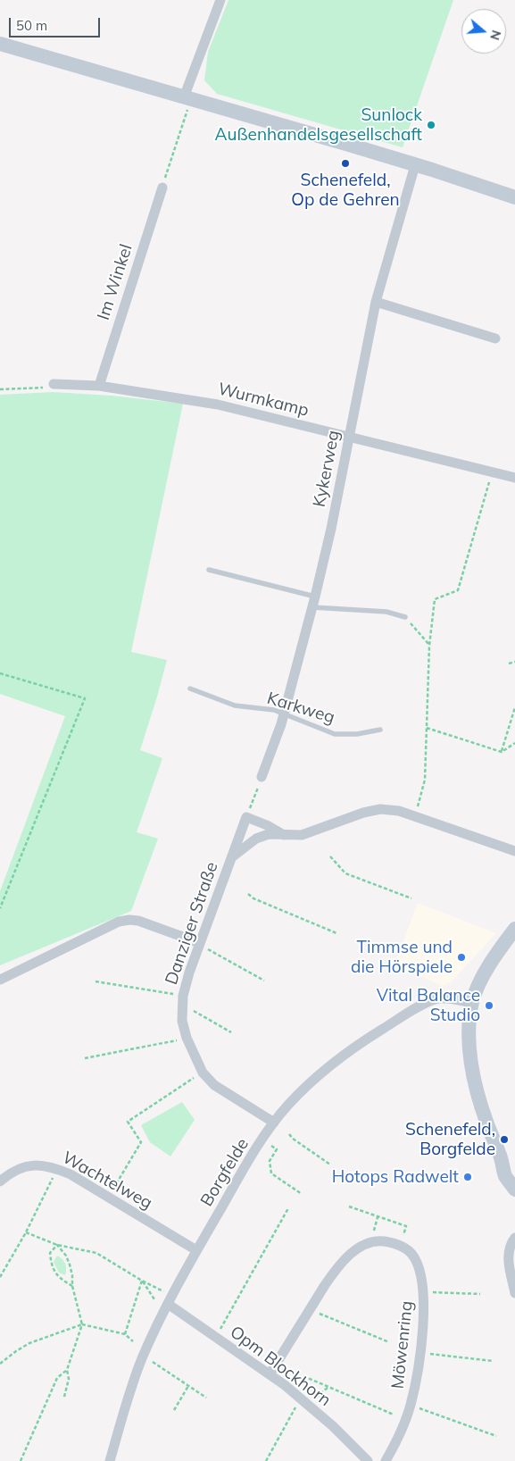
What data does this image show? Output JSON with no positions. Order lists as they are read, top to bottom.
{
  "streets": {
    "street": [
      "Im Winkel",
      "Wurmkamp",
      "Kykerweg",
      "Danziger Straße",
      "Borgfelde",
      "Wachtelweg",
      "Möwenring",
      "Opm Blockhorn"
    ],
    "lane": ["Karkweg"]
  },
  "crossings": [
    ["Im Winkel", "Wurmkamp"],
    ["Wurmkamp", "Kykerweg"],
    ["Kykerweg", "Karkweg"],
    ["Danziger Straße", "Borgfelde"],
    ["Borgfelde", "Wachtelweg"],
    ["Borgfelde", "Opm Blockhorn"]
  ],
  "places": [
    "Sunlock Außenhandelsgesellschaft",
    "Schenefeld, Op de Gehren",
    "Timmse und die Hörspiele",
    "Vital Balance Studio",
    "Schenefeld, Borgfelde",
    "Hotops Radwelt"
  ],
  "scale_bar": "50 m",
  "north": "right"
}
